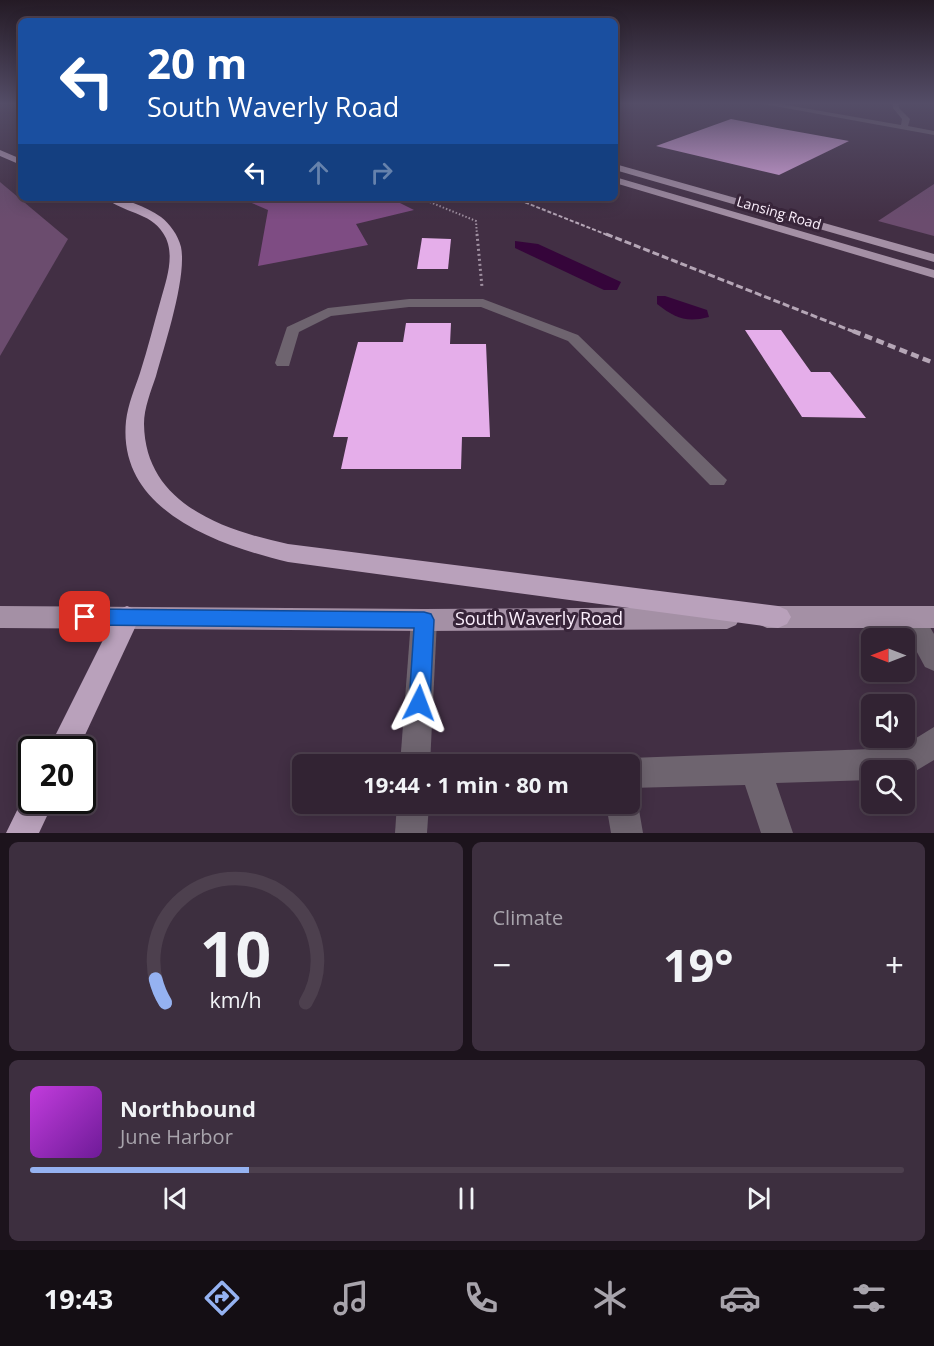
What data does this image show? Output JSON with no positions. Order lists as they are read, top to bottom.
{
  "streets": {
    "main road": ["Lansing Road", "South Waverly Road"]
  },
  "north": "left",
  "page": {
    "turn": ["20 m", "South Waverly Road"],
    "limit": "20",
    "trip": "19:44 · 1 min · 80 m",
    "tile": "Climate",
    "heat": ["−", "19°", "+"],
    "song": ["Northbound", "June Harbor"],
    "tabs": "19:43",
    "gauge": ["10", "km/h"]
  }
}
